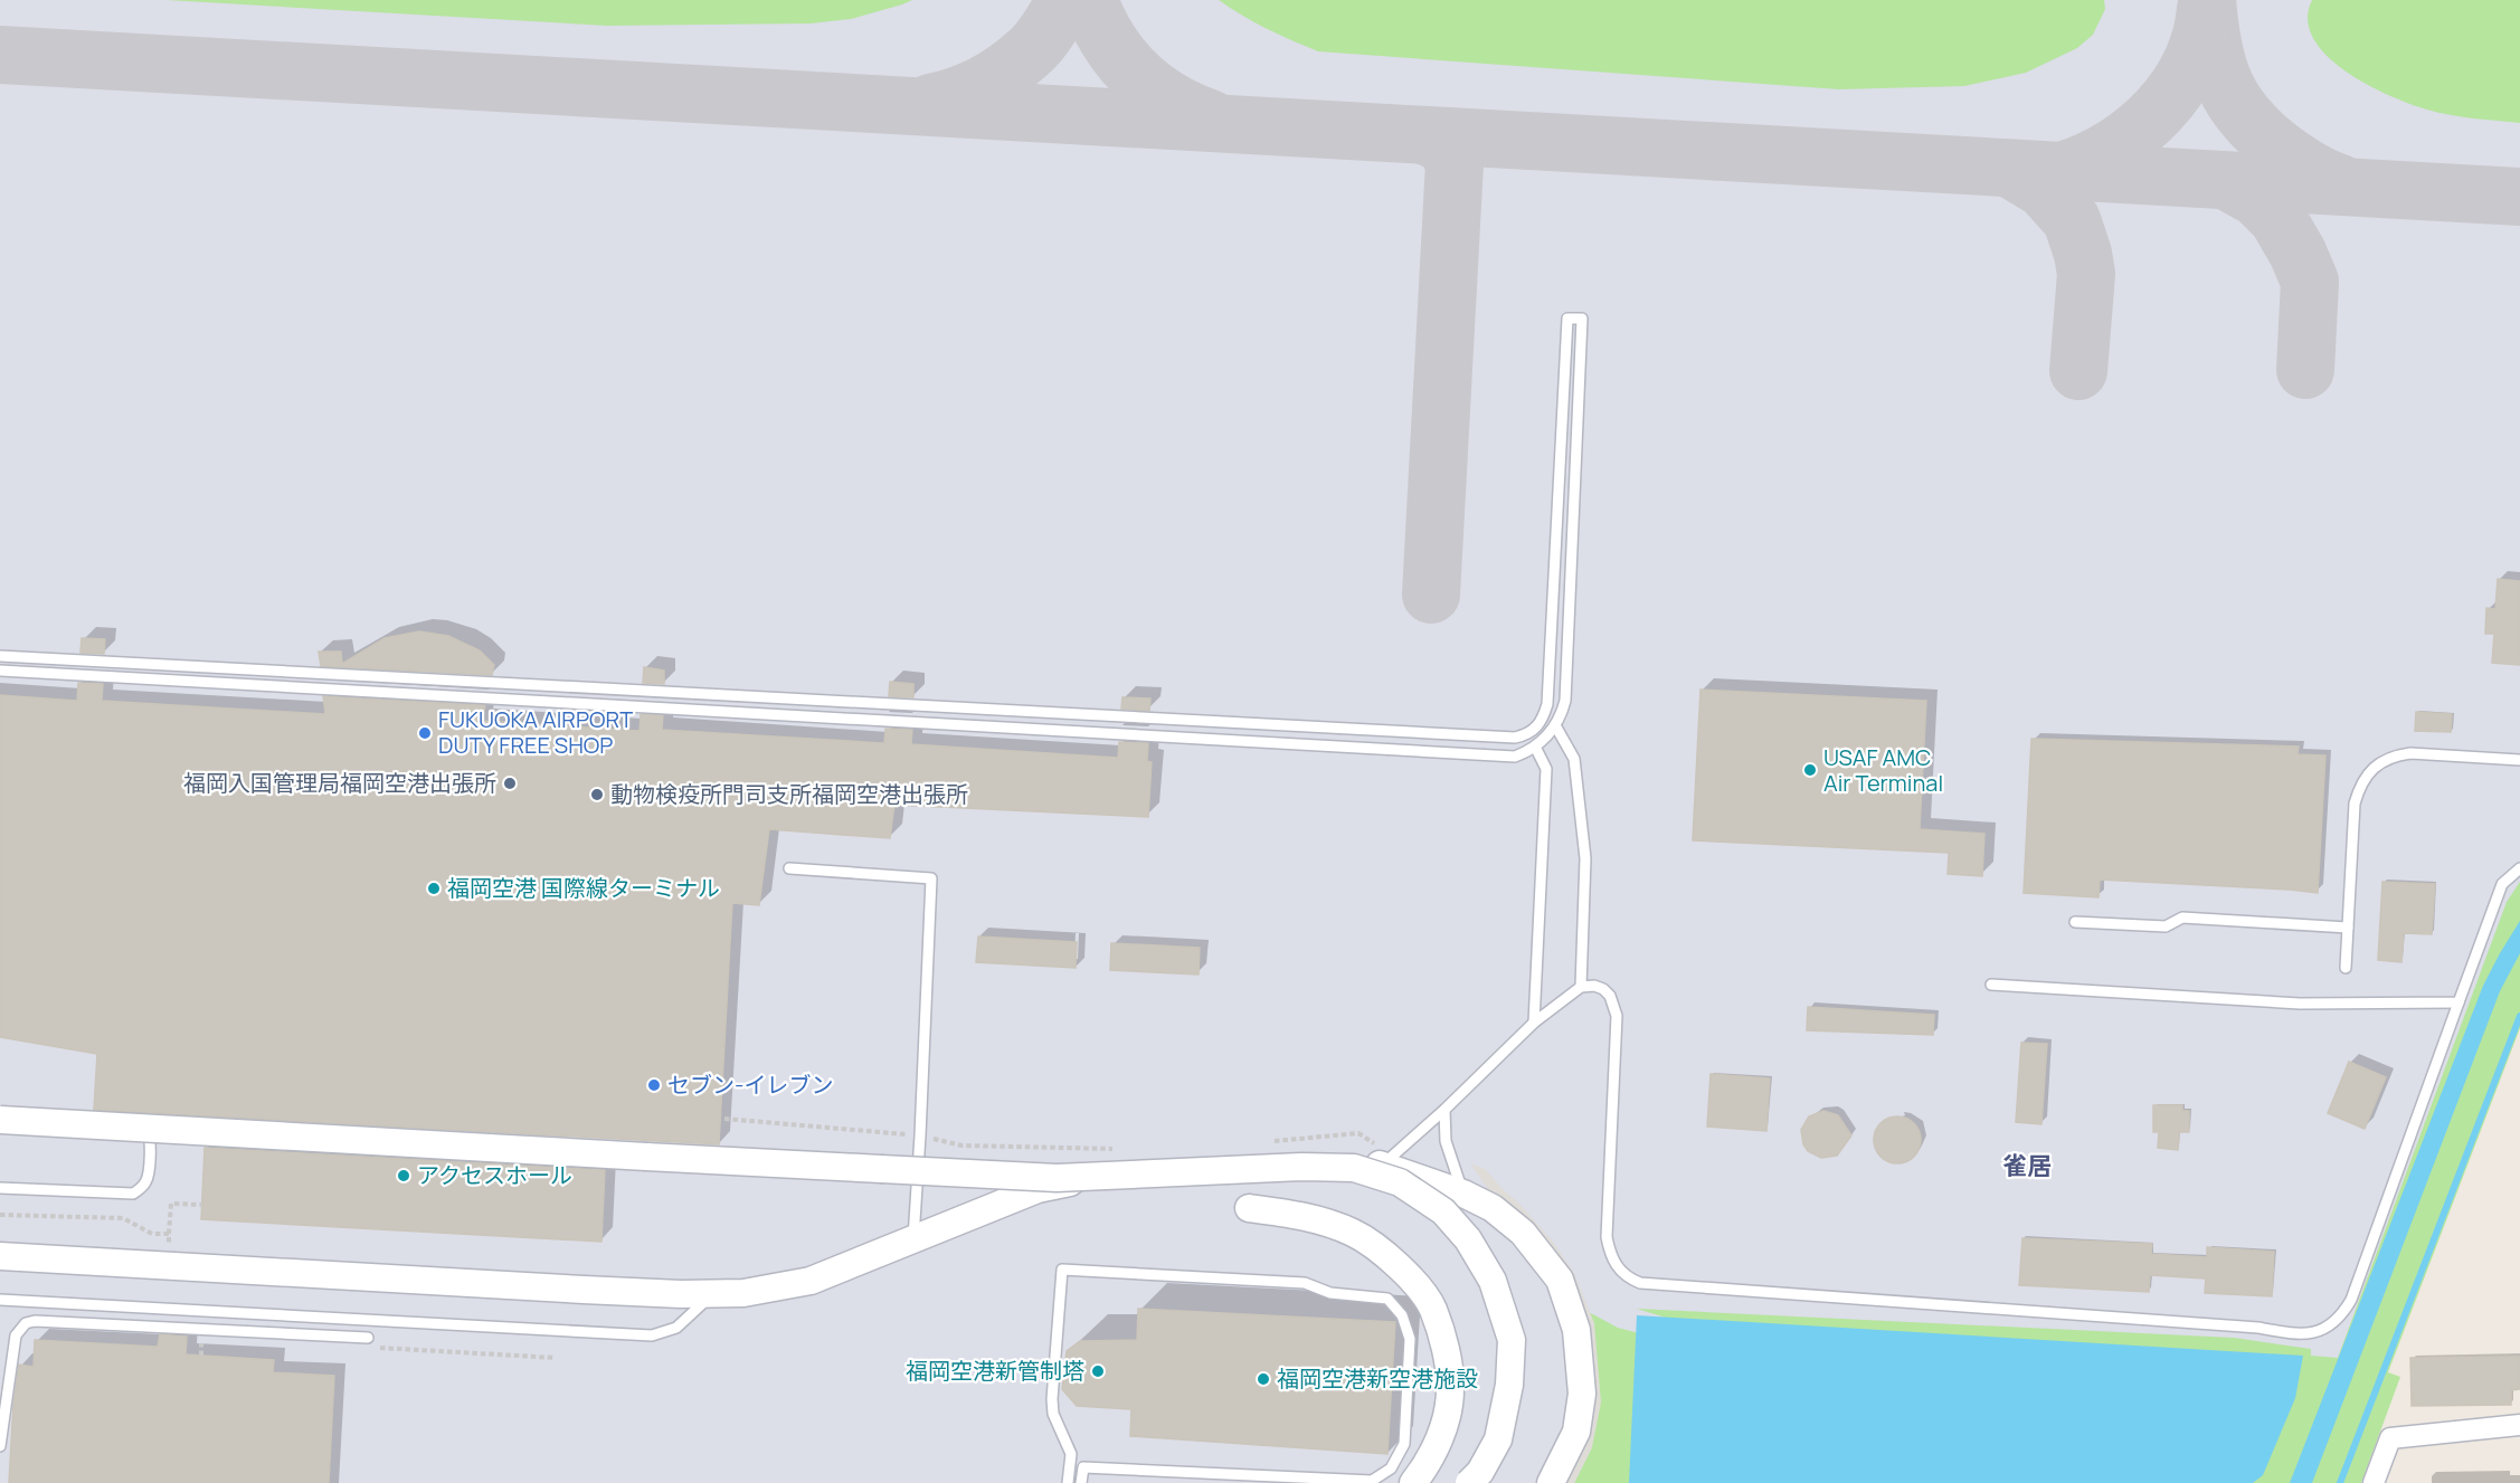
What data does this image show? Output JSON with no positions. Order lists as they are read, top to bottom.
{
  "districts": ["雀居"],
  "places": [
    "FUKUOKA AIRPORT DUTY FREE SHOP",
    "USAF AMC Air Terminal",
    "福岡入国管理局福岡空港出張所",
    "動物検疫所門司支所福岡空港出張所",
    "福岡空港 国際線ターミナル",
    "セブン-イレブン",
    "アクセスホール",
    "福岡空港新管制塔",
    "福岡空港新空港施設"
  ]
}
